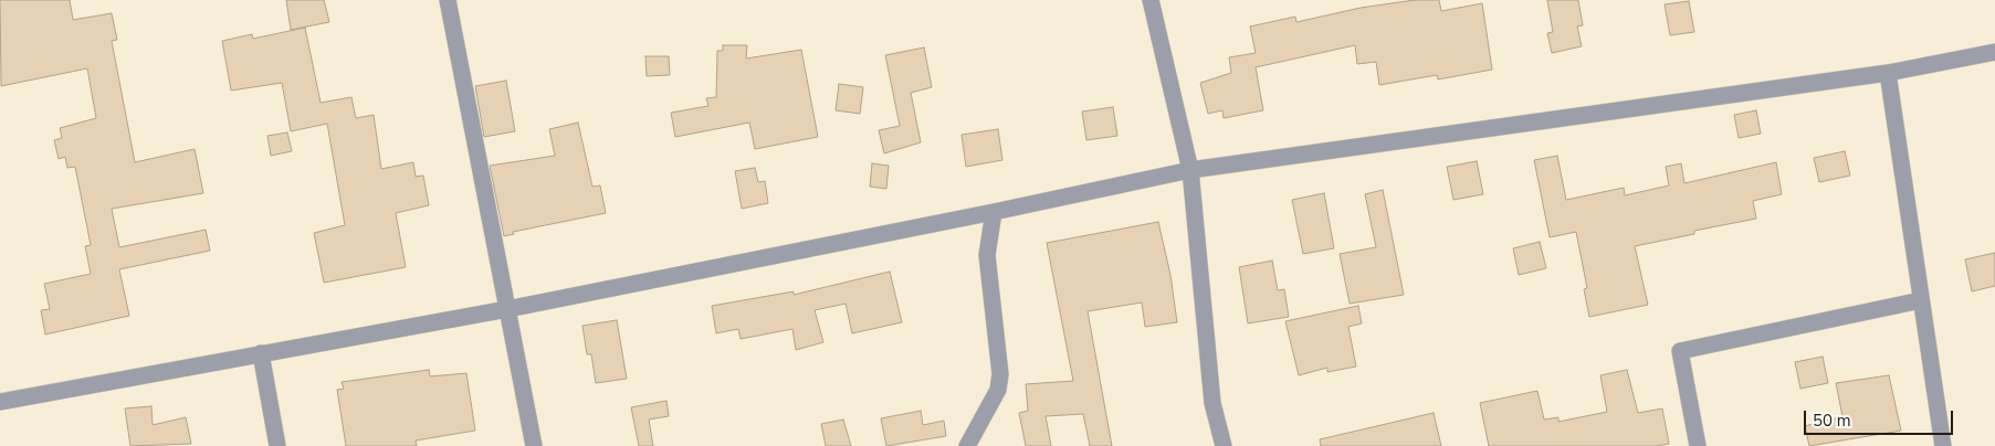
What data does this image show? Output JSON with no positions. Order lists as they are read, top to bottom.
{
  "scale_bar": "50 m"
}
